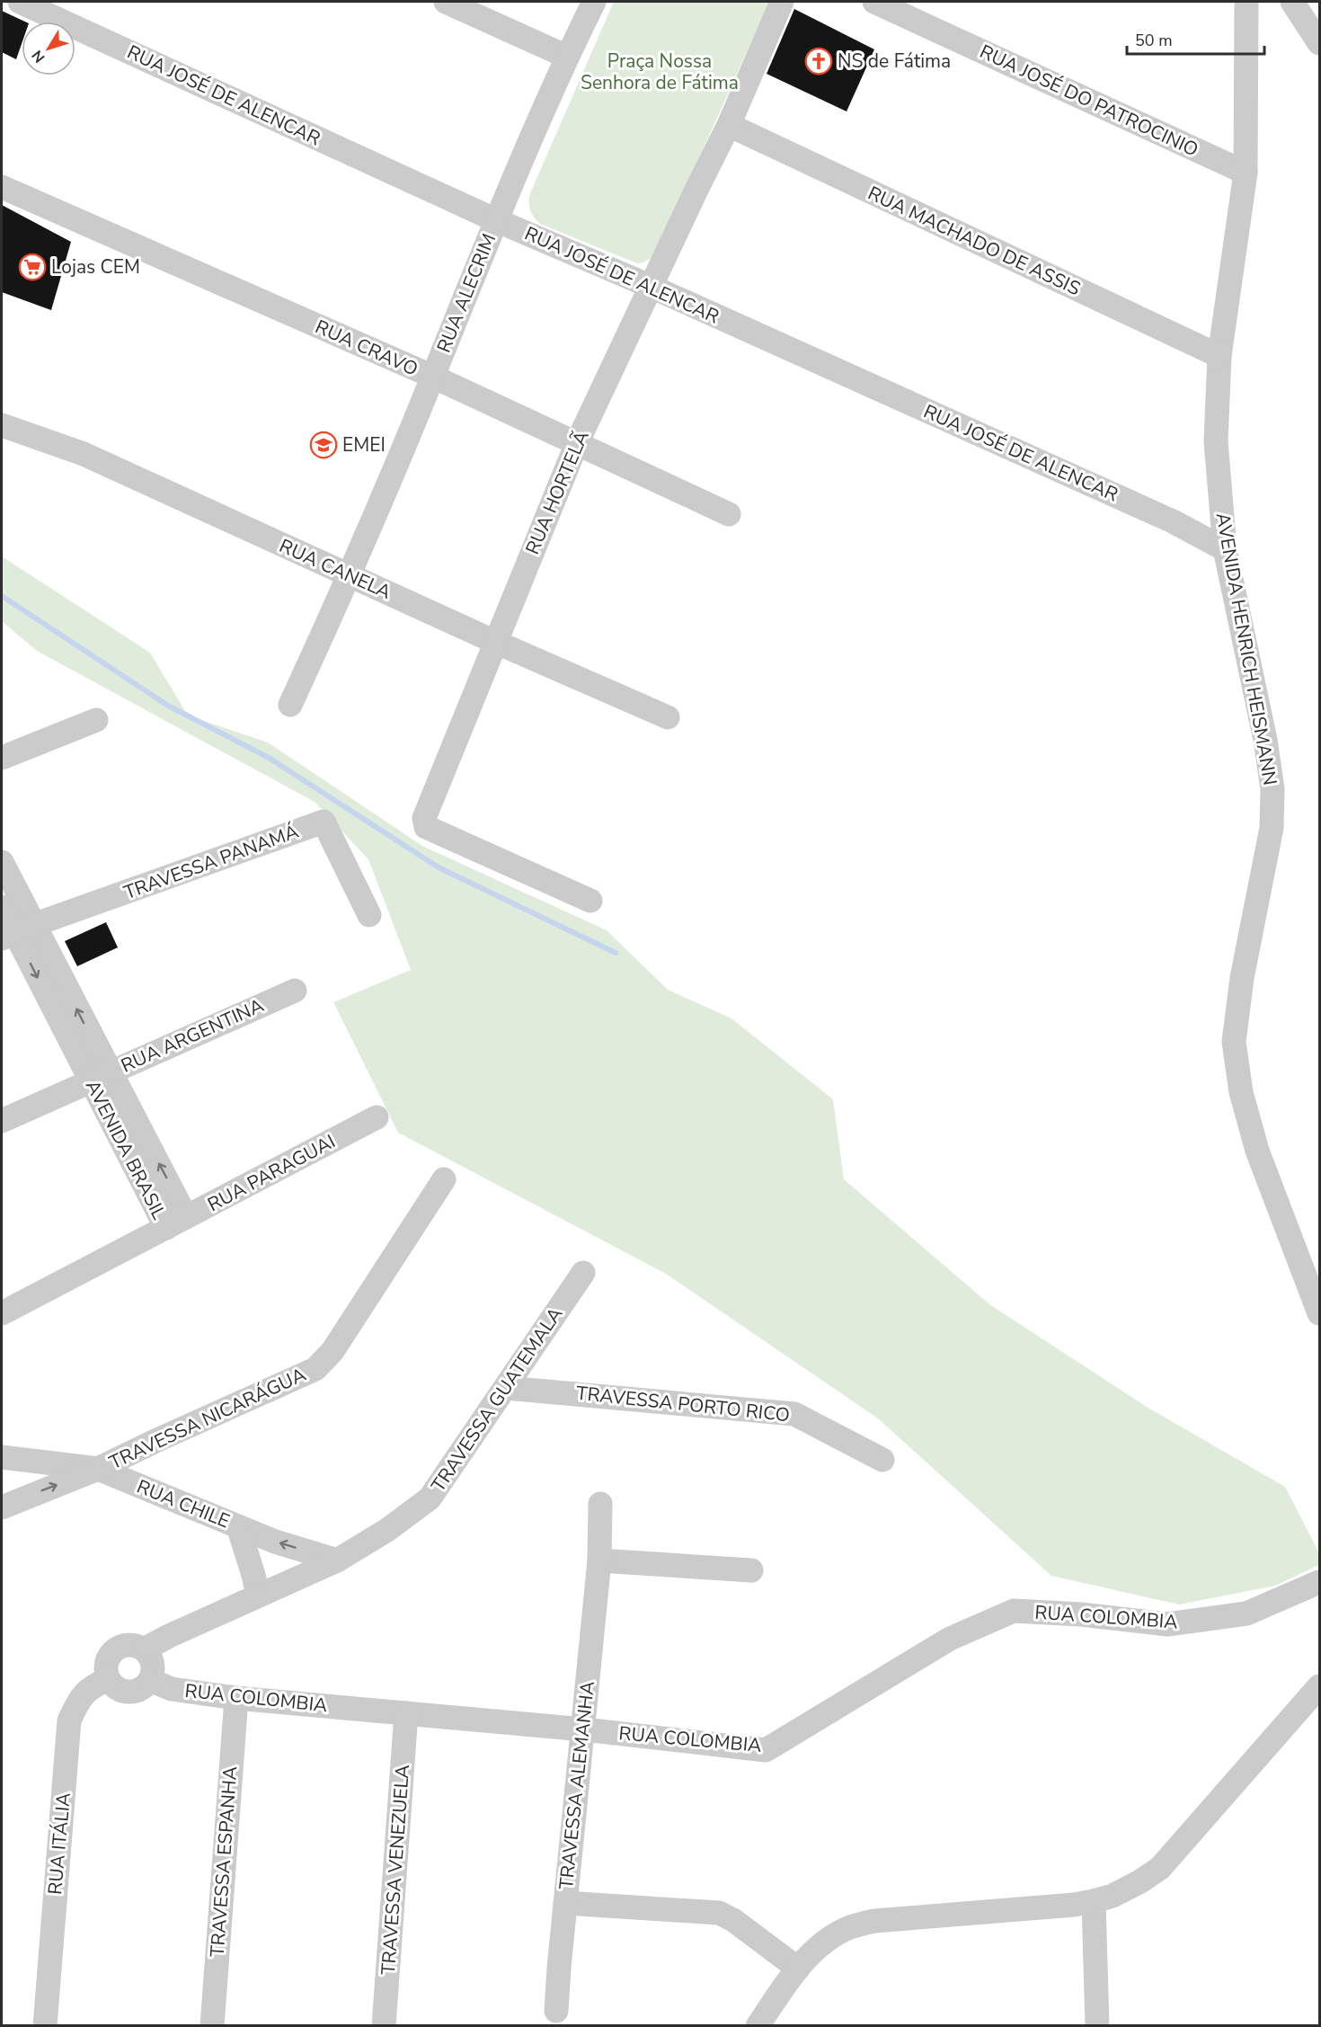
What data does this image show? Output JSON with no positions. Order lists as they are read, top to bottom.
{
  "streets": {
    "street": [
      "RUA JOSÉ DE ALENCAR",
      "RUA JOSÉ DO PATROCINIO",
      "RUA MACHADO DE ASSIS",
      "RUA ALECRIM",
      "RUA CRAVO",
      "RUA HORTELÃ",
      "RUA CANELA",
      "AVENIDA HENRICH HEISMANN",
      "TRAVESSA PANAMÁ",
      "RUA ARGENTINA",
      "AVENIDA BRASIL",
      "RUA PARAGUAI",
      "TRAVESSA GUATEMALA",
      "TRAVESSA PORTO RICO",
      "TRAVESSA NICARÁGUA",
      "RUA CHILE",
      "RUA COLOMBIA",
      "TRAVESSA ALEMANHA",
      "RUA ITÁLIA",
      "TRAVESSA ESPANHA",
      "TRAVESSA VENEZUELA"
    ]
  },
  "crossings": [
    ["RUA JOSÉ DE ALENCAR", "RUA ALECRIM"],
    ["RUA JOSÉ DE ALENCAR", "RUA HORTELÃ"],
    ["RUA JOSÉ DE ALENCAR", "AVENIDA HENRICH HEISMANN"],
    ["RUA JOSÉ DO PATROCINIO", "AVENIDA HENRICH HEISMANN"],
    ["RUA MACHADO DE ASSIS", "RUA HORTELÃ"],
    ["RUA MACHADO DE ASSIS", "AVENIDA HENRICH HEISMANN"],
    ["RUA ALECRIM", "RUA CRAVO"],
    ["RUA ALECRIM", "RUA CANELA"],
    ["RUA CRAVO", "RUA HORTELÃ"],
    ["RUA HORTELÃ", "RUA CANELA"],
    ["TRAVESSA PANAMÁ", "AVENIDA BRASIL"],
    ["RUA ARGENTINA", "AVENIDA BRASIL"],
    ["AVENIDA BRASIL", "RUA PARAGUAI"],
    ["TRAVESSA GUATEMALA", "TRAVESSA PORTO RICO"],
    ["TRAVESSA GUATEMALA", "RUA CHILE"],
    ["TRAVESSA GUATEMALA", "RUA COLOMBIA"],
    ["TRAVESSA GUATEMALA", "RUA ITÁLIA"],
    ["TRAVESSA NICARÁGUA", "RUA CHILE"],
    ["RUA COLOMBIA", "TRAVESSA ALEMANHA"],
    ["RUA COLOMBIA", "RUA ITÁLIA"],
    ["RUA COLOMBIA", "TRAVESSA ESPANHA"],
    ["RUA COLOMBIA", "TRAVESSA VENEZUELA"]
  ],
  "parks": ["Praça Nossa Senhora de Fátima"],
  "places": {
    "church": ["NS de Fátima"],
    "supermarket": ["Lojas CEM"],
    "school or university": ["EMEI"]
  },
  "scale_bar": "50 m",
  "north": "bottom left"
}
